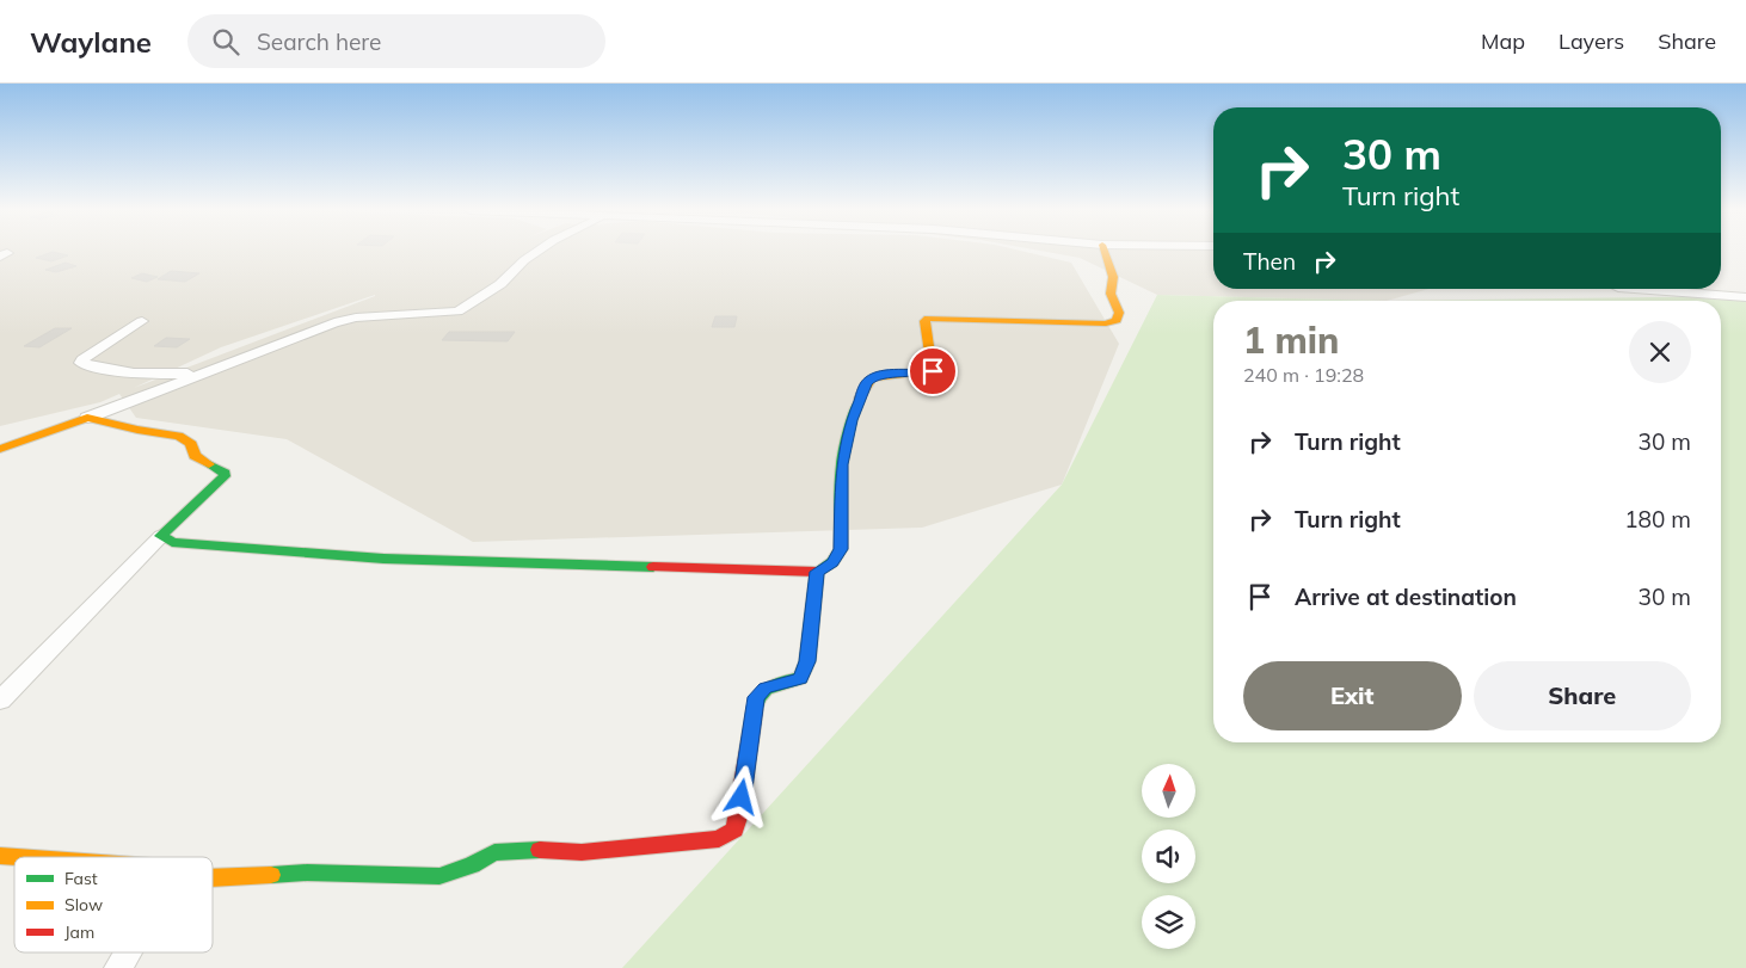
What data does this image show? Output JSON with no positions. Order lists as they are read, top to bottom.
{
  "legend": ["Fast", "Slow", "Jam"],
  "north": "top",
  "page": {
    "header": "Waylane",
    "search": "Search here",
    "nav": ["Map", "Layers", "Share"],
    "turn": ["30 m", "Turn right"],
    "then": "Then",
    "heading": ["1 min", "240 m · 19:28"],
    "list": [
      {
        "name": "Turn right",
        "value": "30 m"
      },
      {
        "name": "Turn right",
        "value": "180 m"
      },
      {
        "name": "Arrive at destination",
        "value": "30 m"
      }
    ],
    "buttons": ["Exit", "Share"]
  }
}
